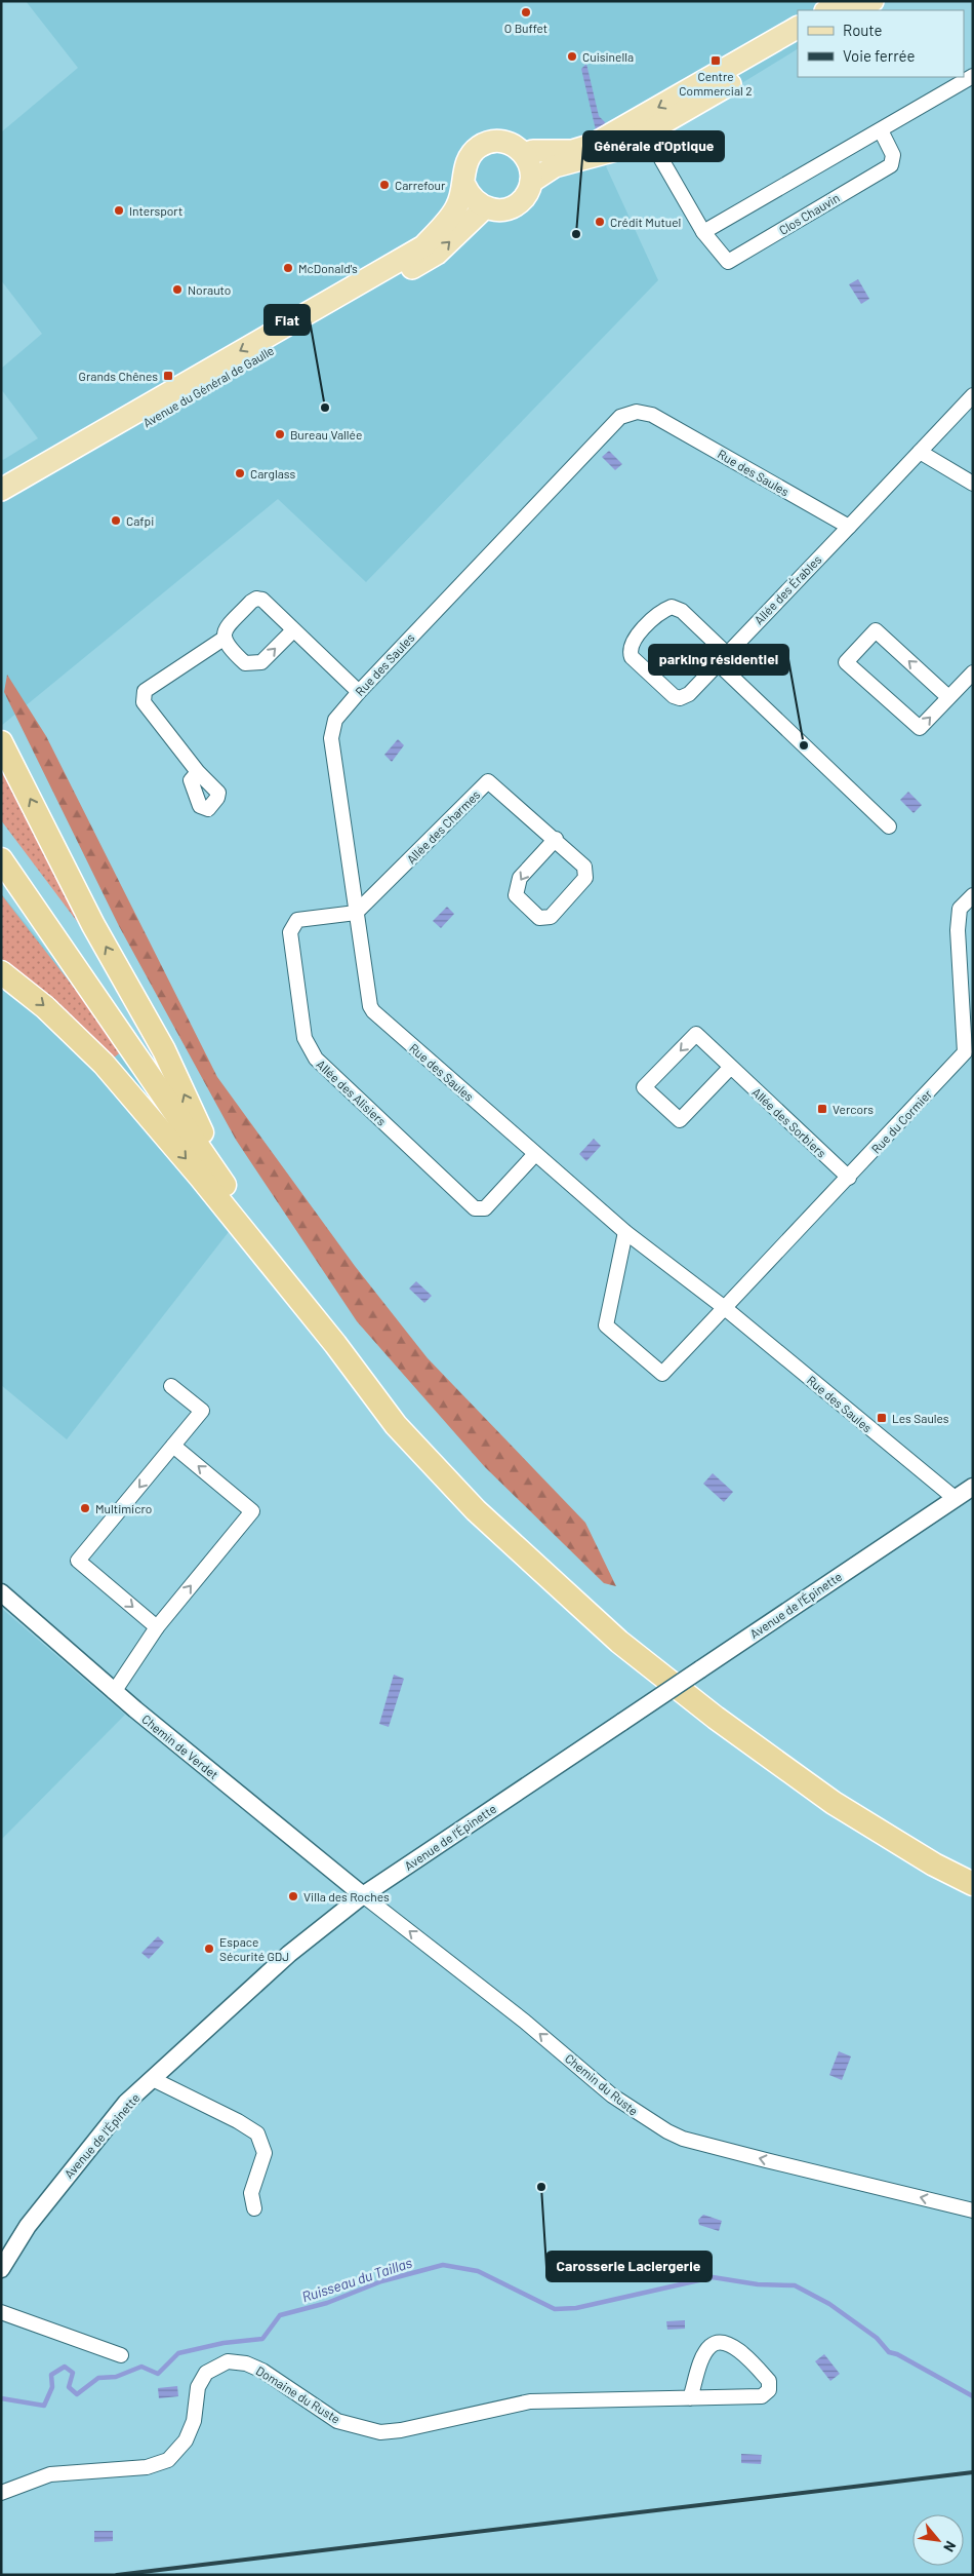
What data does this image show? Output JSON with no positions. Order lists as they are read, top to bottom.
{
  "streets": {
    "main road": ["Avenue du Général de Gaulle"],
    "street": [
      "Clos Chauvin",
      "Rue des Saules",
      "Allée des Érables",
      "Allée des Charmes",
      "Allée des Alisiers",
      "Rue du Cormier",
      "Allée des Sorbiers",
      "Avenue de l'Épinette",
      "Chemin de Verdet",
      "Chemin du Ruste",
      "Domaine du Ruste"
    ]
  },
  "crossings": [
    ["Rue des Saules", "Allée des Érables"],
    ["Rue des Saules", "Allée des Charmes"],
    ["Rue des Saules", "Allée des Alisiers"],
    ["Rue des Saules", "Rue du Cormier"],
    ["Rue des Saules", "Avenue de l'Épinette"],
    ["Allée des Charmes", "Allée des Alisiers"],
    ["Rue du Cormier", "Allée des Sorbiers"],
    ["Avenue de l'Épinette", "Chemin de Verdet"],
    ["Avenue de l'Épinette", "Chemin du Ruste"],
    ["Chemin de Verdet", "Chemin du Ruste"]
  ],
  "one_way": ["Chemin du Ruste"],
  "water": ["Ruisseau du Taillas"],
  "places": {
    "other": [
      "O Buffet",
      "Cuisinella",
      "Carrefour",
      "Intersport",
      "Crédit Mutuel",
      "Générale d'Optique",
      "McDonald's",
      "Norauto",
      "Fiat",
      "Bureau Vallée",
      "Carglass",
      "Cafpi",
      "parking résidentiel",
      "Multimicro",
      "Villa des Roches",
      "Espace Sécurité GDJ",
      "Carosserie Laclergerie"
    ],
    "transit": [
      "Centre Commercial 2",
      "Grands Chênes",
      "Vercors",
      "Les Saules"
    ]
  },
  "legend": ["Route", "Voie ferrée"],
  "north": "bottom right"
}
